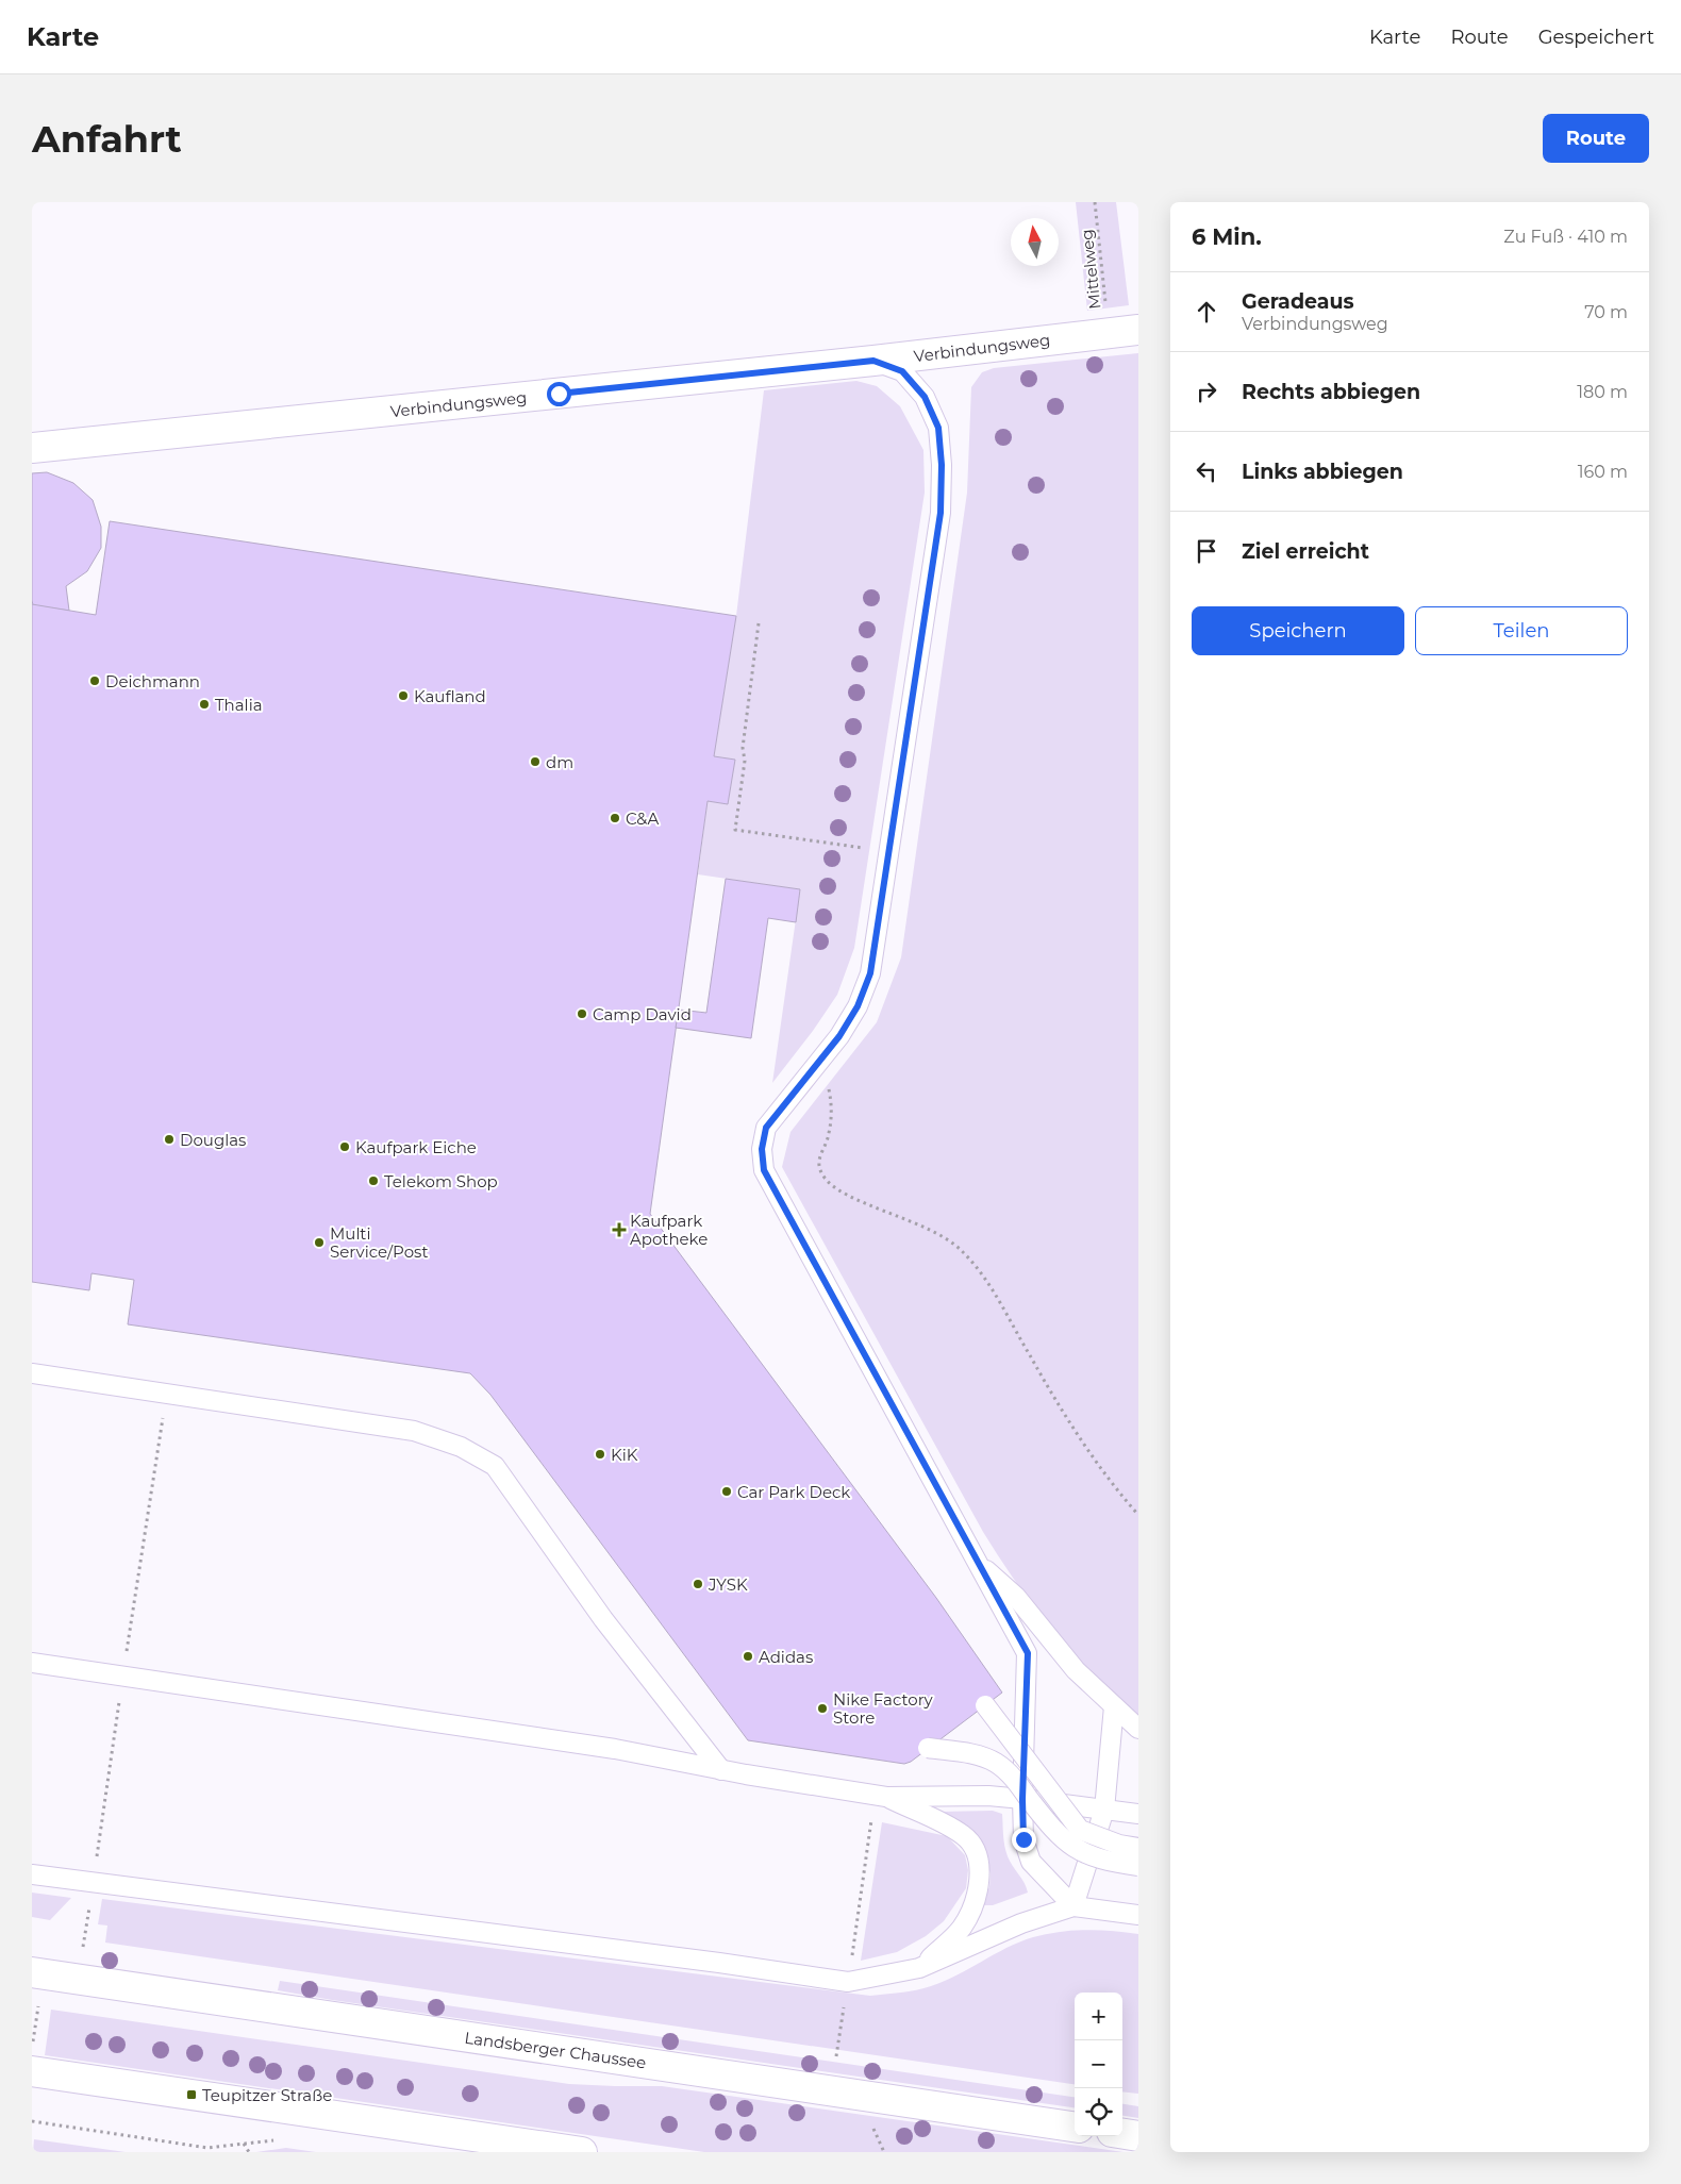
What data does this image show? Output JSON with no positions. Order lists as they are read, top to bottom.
{
  "streets": {
    "main road": ["Verbindungsweg", "Landsberger Chaussee"],
    "path": ["Mittelweg"]
  },
  "crossings": [
    ["Mittelweg", "Verbindungsweg"]
  ],
  "places": {
    "other": [
      "Deichmann",
      "Kaufland",
      "Thalia",
      "dm",
      "C&A",
      "Camp David",
      "Douglas",
      "Kaufpark Eiche",
      "Telekom Shop",
      "Multi Service/Post",
      "KiK",
      "Car Park Deck",
      "JYSK",
      "Adidas",
      "Nike Factory Store"
    ],
    "health": ["Kaufpark Apotheke"],
    "transit": ["Teupitzer Straße"]
  },
  "north": "top",
  "page": {
    "header": "Karte",
    "nav": ["Karte", "Route", "Gespeichert"],
    "buttons": [
      "Route",
      ["Speichern", "Teilen"]
    ],
    "title": "Anfahrt",
    "heading": ["6 Min.", "Zu Fuß · 410 m"],
    "list": [
      ["Geradeaus", "Verbindungsweg", "70 m"],
      ["Rechts abbiegen", "180 m"],
      ["Links abbiegen", "160 m"],
      "Ziel erreicht"
    ],
    "map_buttons": ["+", "−"]
  }
}
